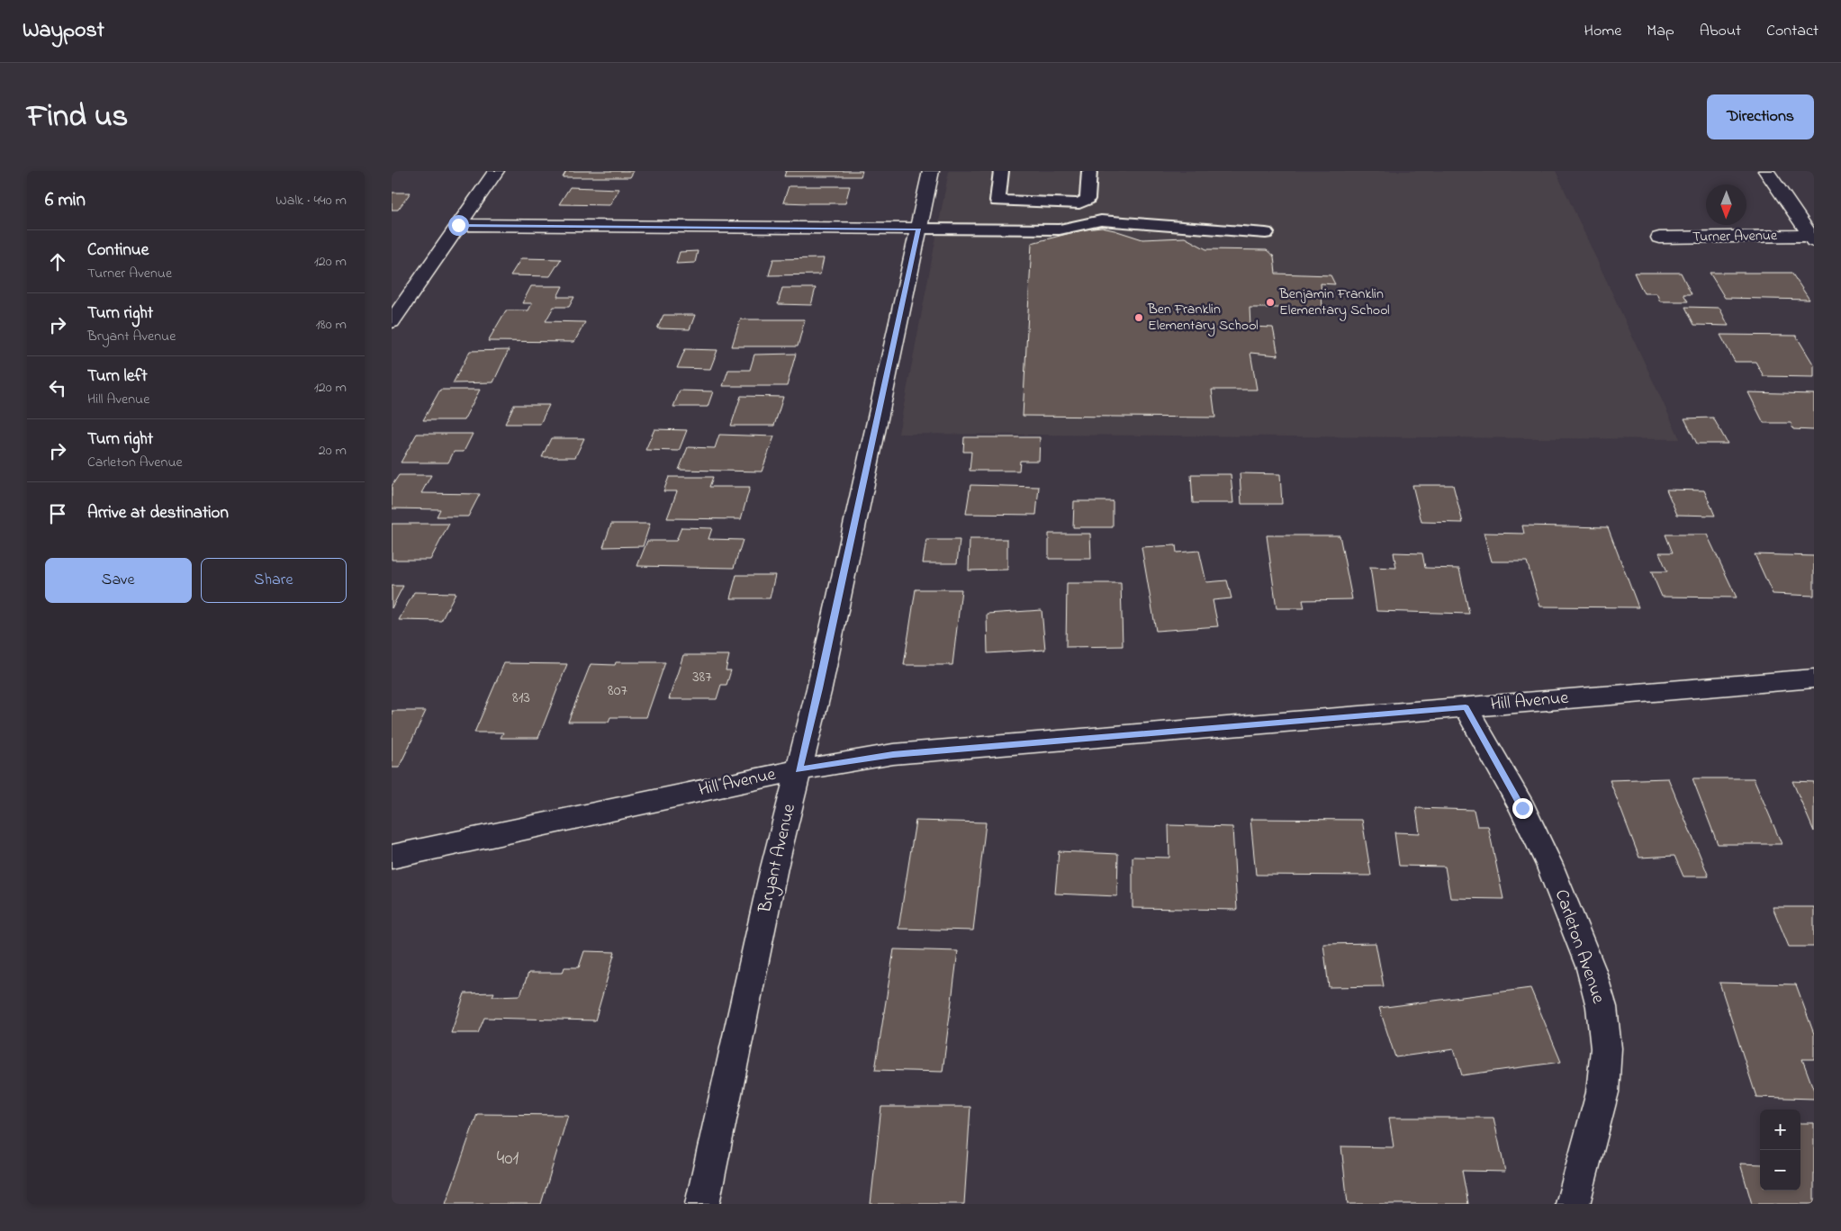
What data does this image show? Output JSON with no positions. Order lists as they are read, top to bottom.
{
  "streets": {
    "street": [
      "Turner Avenue",
      "Hill Avenue",
      "Bryant Avenue",
      "Carleton Avenue"
    ]
  },
  "crossings": [
    ["Hill Avenue", "Bryant Avenue"],
    ["Hill Avenue", "Carleton Avenue"]
  ],
  "places": ["Benjamin Franklin Elementary School", "Ben Franklin Elementary School"],
  "house_numbers": [
    "387",
    "807",
    "813",
    "401"
  ],
  "north": "bottom",
  "page": {
    "header": "Waypost",
    "nav": [
      "Home",
      "Map",
      "About",
      "Contact"
    ],
    "title": "Find us",
    "buttons": [
      "Directions",
      ["Save", "Share"]
    ],
    "heading": ["6 min", "Walk · 440 m"],
    "list": [
      ["Continue", "Turner Avenue", "120 m"],
      ["Turn right", "Bryant Avenue", "180 m"],
      ["Turn left", "Hill Avenue", "120 m"],
      ["Turn right", "Carleton Avenue", "20 m"],
      "Arrive at destination"
    ],
    "map_buttons": ["+", "−"]
  }
}
